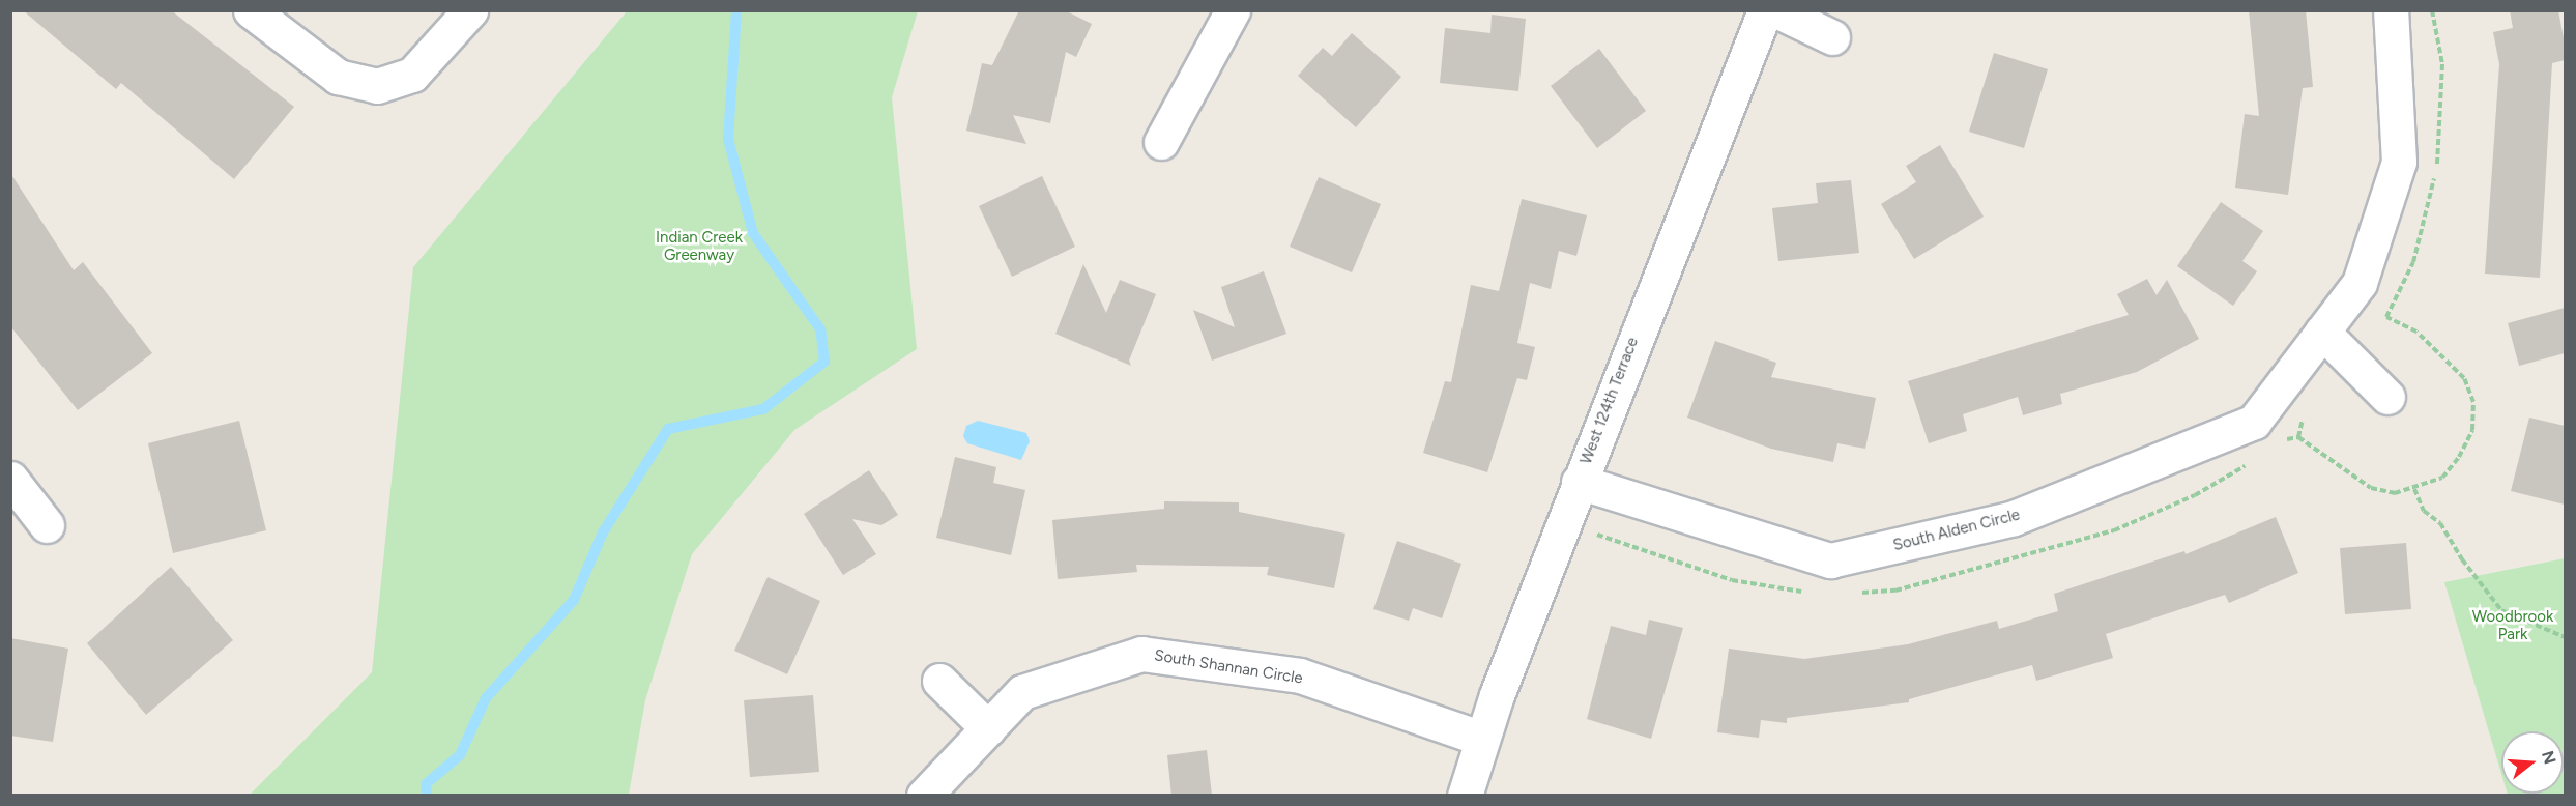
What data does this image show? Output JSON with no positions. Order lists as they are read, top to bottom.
{
  "streets": {
    "street": ["West 124th Terrace", "South Alden Circle", "South Shannan Circle"]
  },
  "crossings": [
    ["West 124th Terrace", "South Alden Circle"],
    ["West 124th Terrace", "South Shannan Circle"]
  ],
  "parks": ["Indian Creek Greenway", "Woodbrook Park"],
  "north": "right"
}
